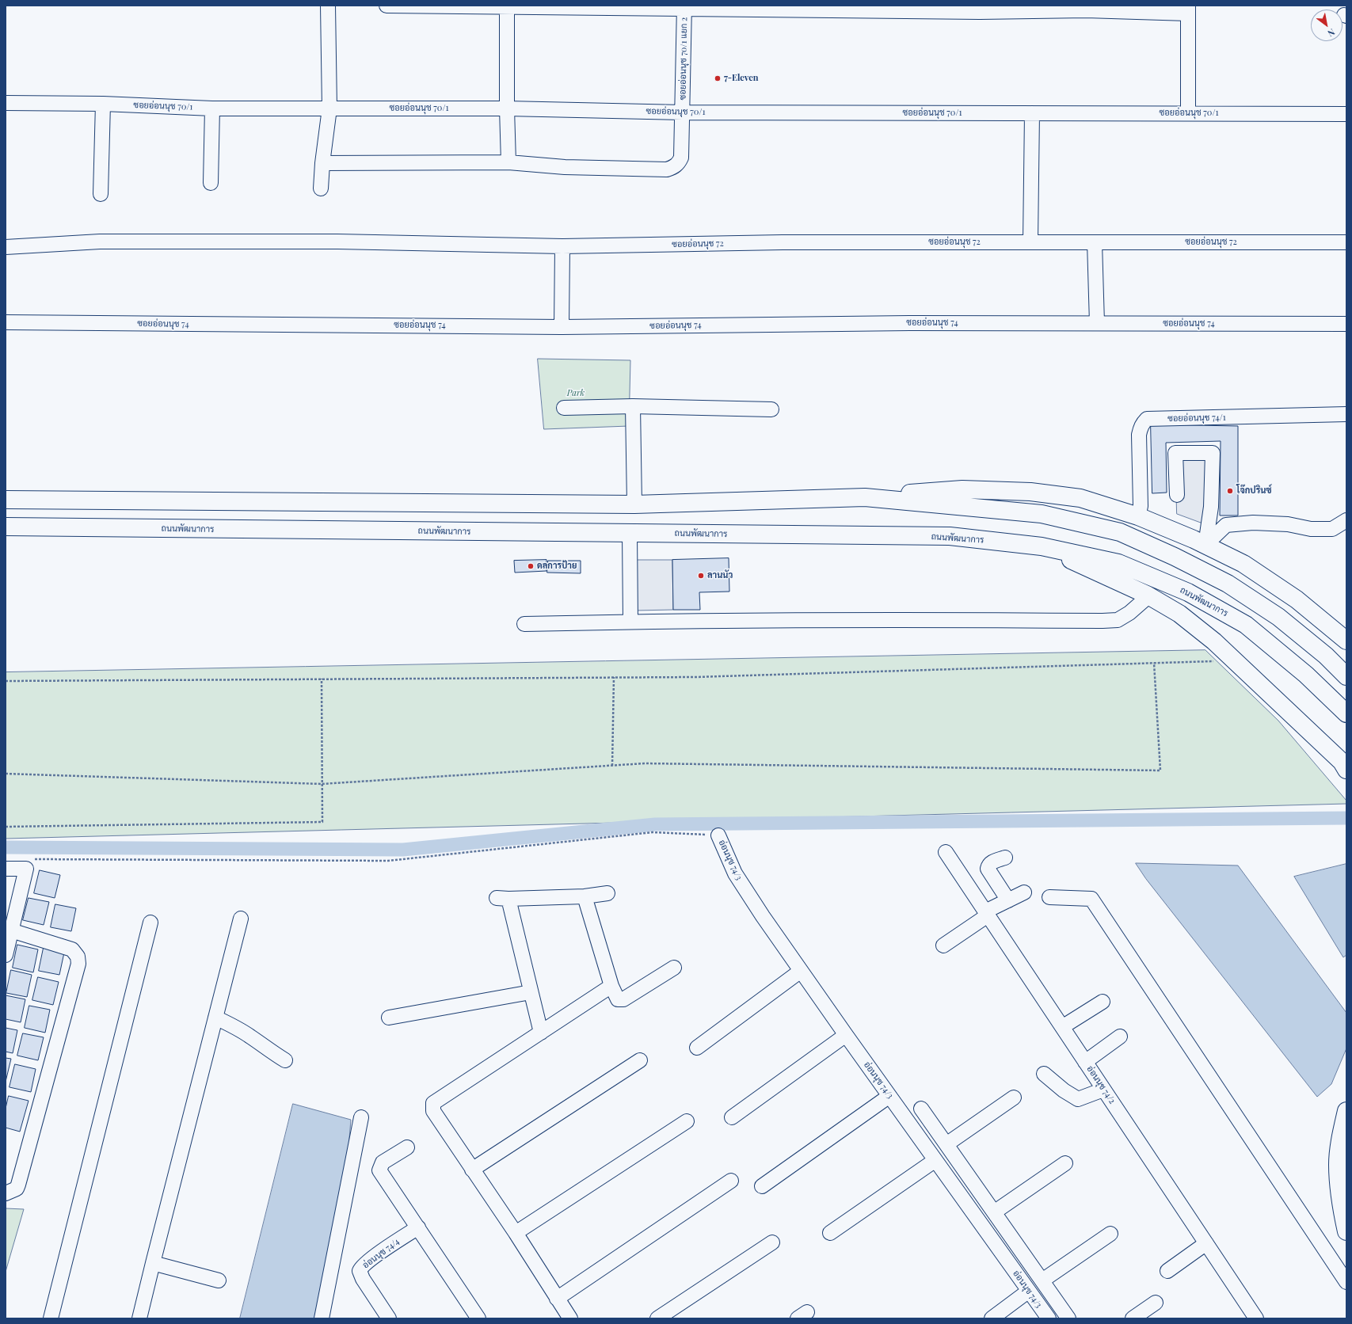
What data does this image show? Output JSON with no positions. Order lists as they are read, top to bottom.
{
  "streets": {
    "main road": ["ถนนพัฒนาการ"],
    "street": [
      "ซอยอ่อนนุช 70/1 แยก 2",
      "ซอยอ่อนนุช 70/1",
      "ซอยอ่อนนุช 72",
      "ซอยอ่อนนุช 74",
      "ซอยอ่อนนุช 74/1",
      "อ่อนนุช 74/3",
      "อ่อนนุช 74/2",
      "อ่อนนุช 74/4"
    ]
  },
  "crossings": [
    ["ซอยอ่อนนุช 70/1 แยก 2", "ซอยอ่อนนุช 70/1"]
  ],
  "parks": ["Park"],
  "places": [
    "7-Eleven",
    "โจ๊กปรินซ์",
    "ดลการป้าย",
    "ลานนัว"
  ],
  "north": "bottom right"
}
